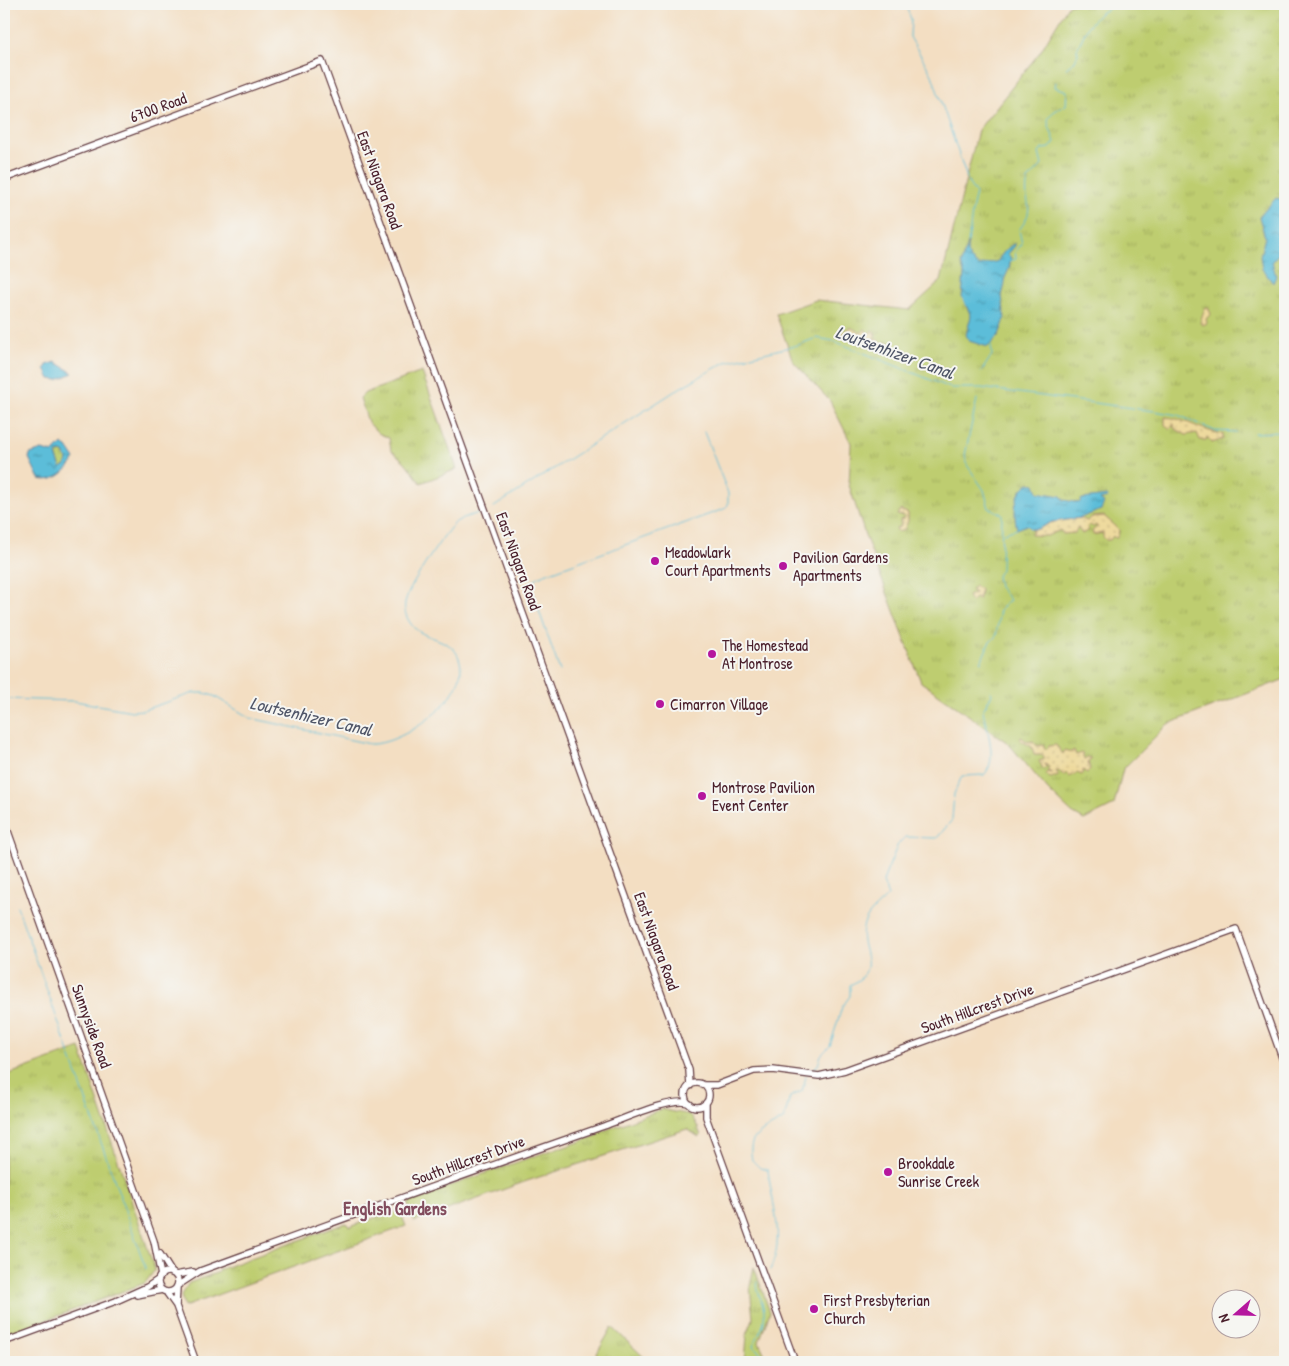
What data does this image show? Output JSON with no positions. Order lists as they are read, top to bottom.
{
  "streets": {
    "street": [
      "6700 Road",
      "East Niagara Road",
      "South Hillcrest Drive",
      "Sunnyside Road"
    ]
  },
  "crossings": [
    ["6700 Road", "East Niagara Road"],
    ["East Niagara Road", "South Hillcrest Drive"]
  ],
  "districts": ["English Gardens"],
  "water": ["Loutsenhizer Canal"],
  "places": [
    "Meadowlark Court Apartments",
    "Pavilion Gardens Apartments",
    "The Homestead At Montrose",
    "Cimarron Village",
    "Montrose Pavilion Event Center",
    "Brookdale Sunrise Creek",
    "First Presbyterian Church"
  ],
  "north": "left"
}
